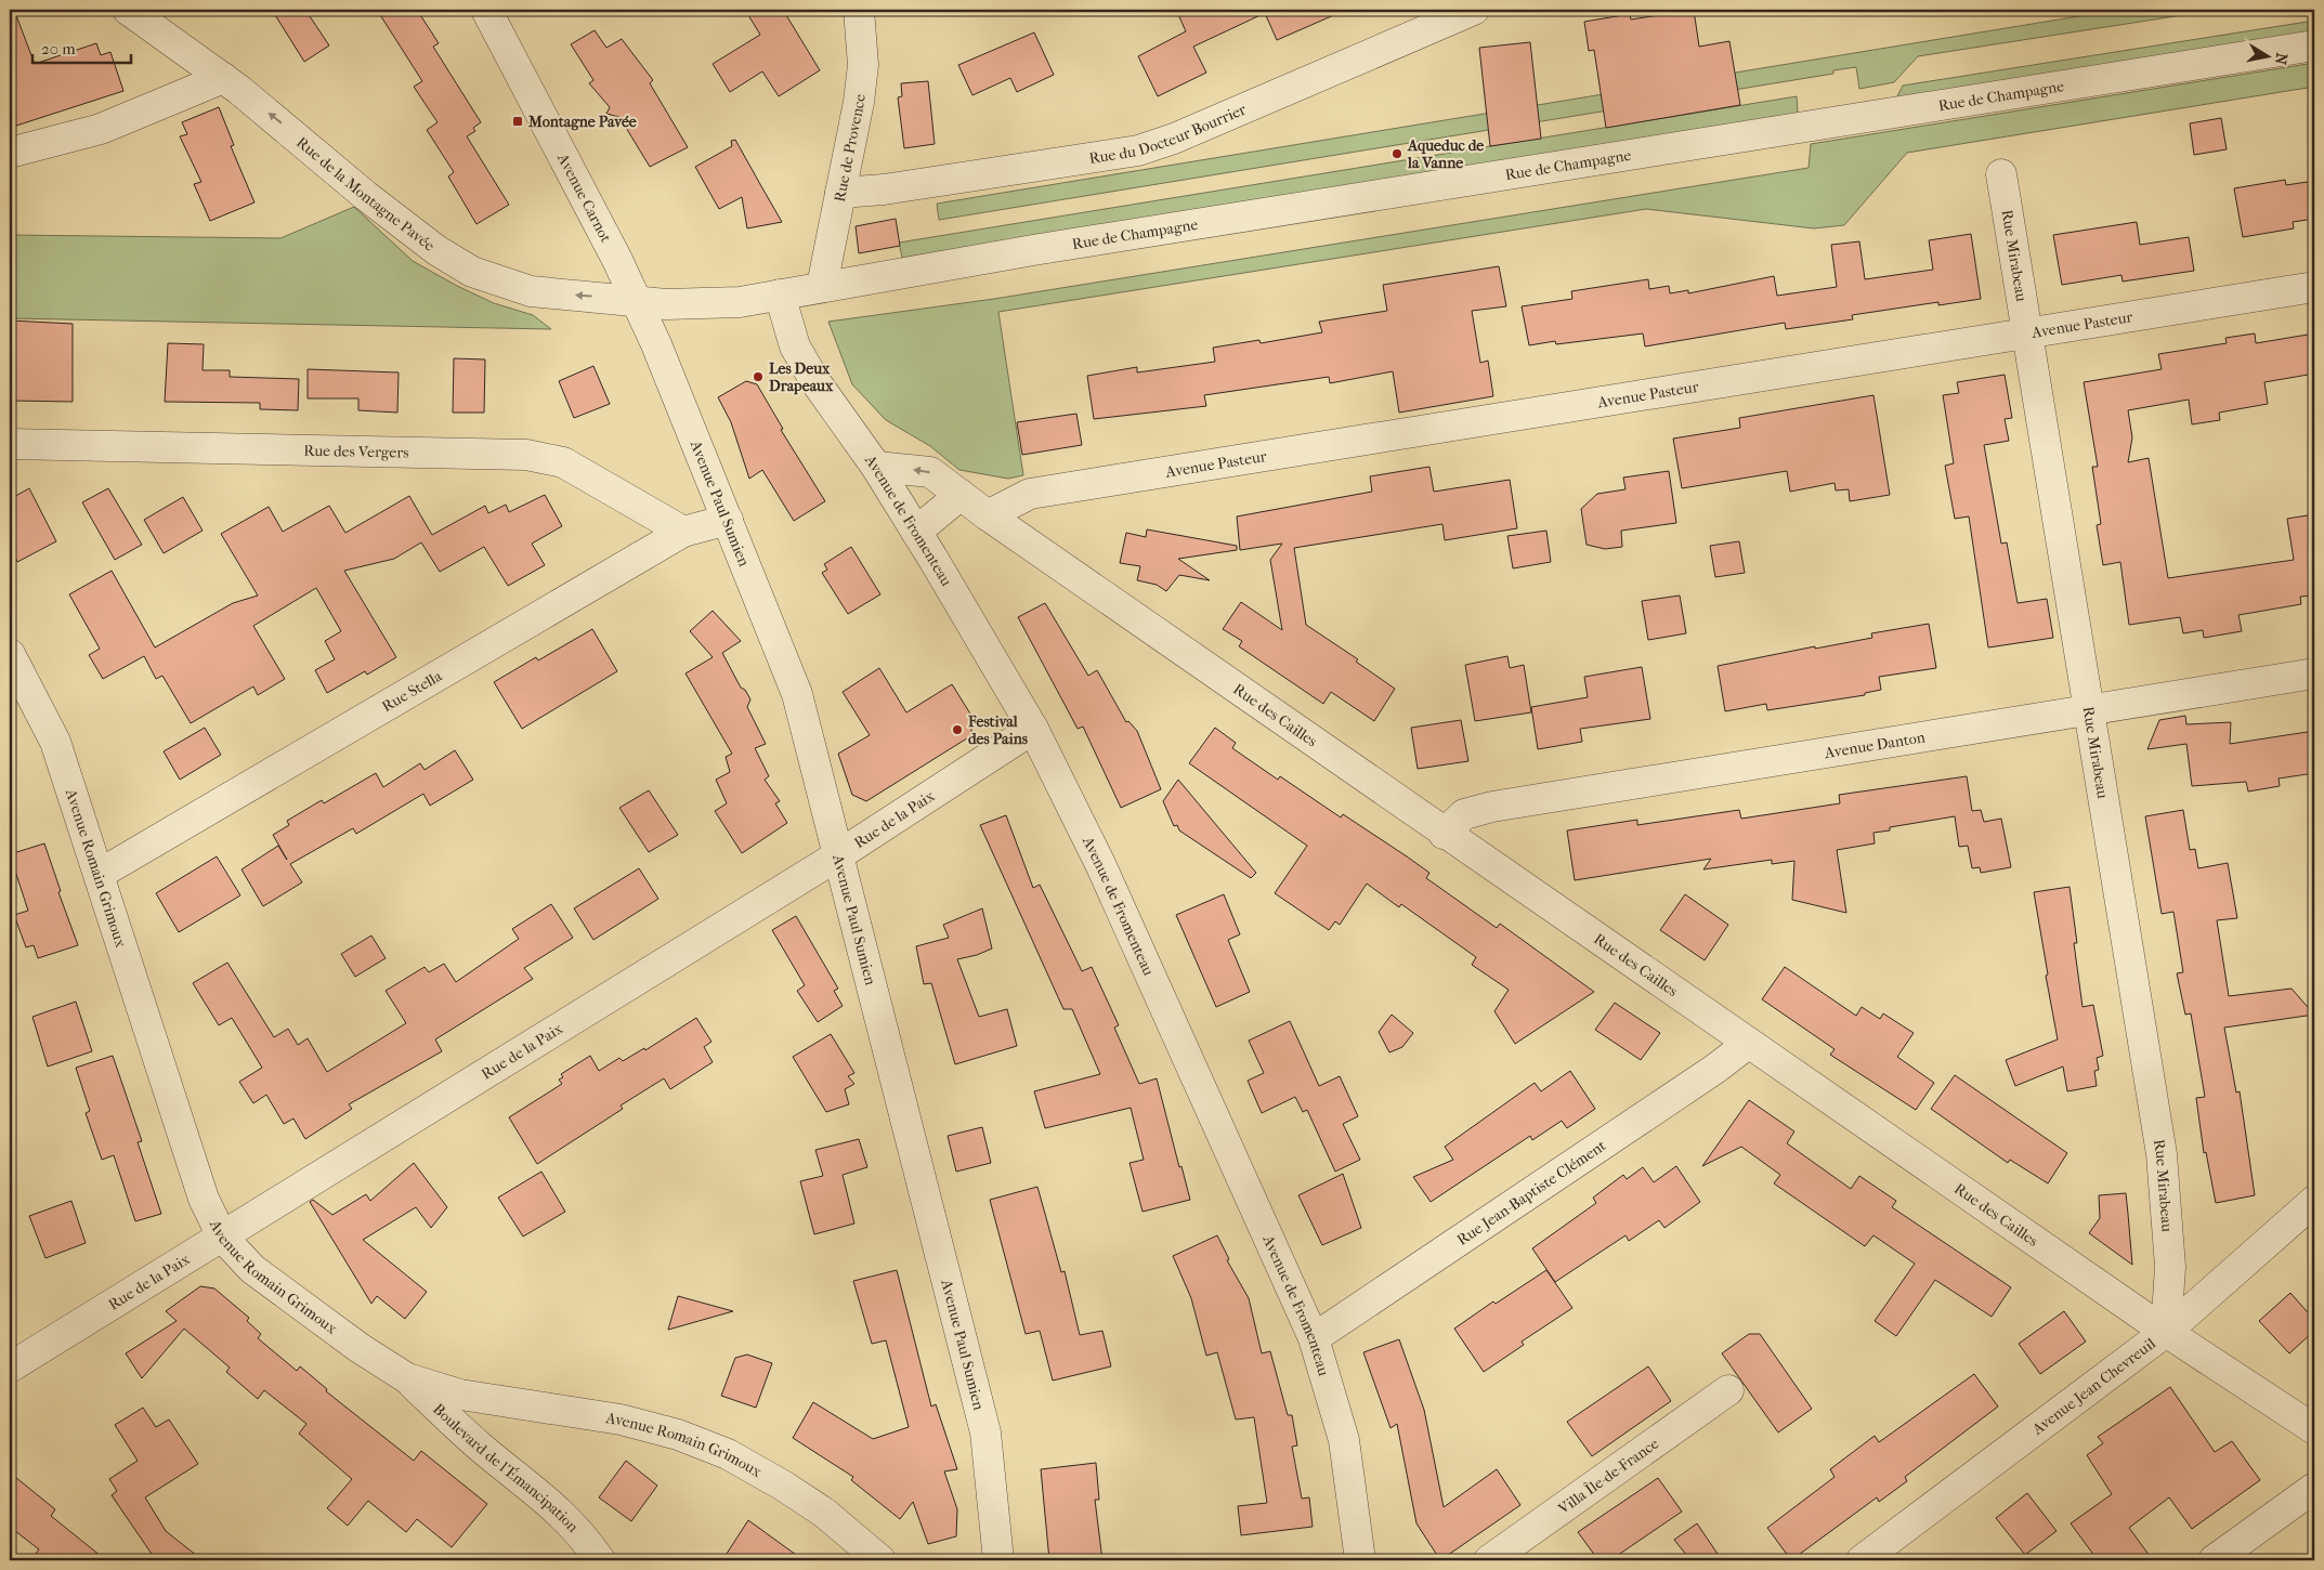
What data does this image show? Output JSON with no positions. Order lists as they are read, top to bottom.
{
  "streets": {
    "street": [
      "Rue de Champagne",
      "Rue du Docteur Bourrier",
      "Rue de Provence",
      "Rue de la Montagne Pavée",
      "Avenue Carnot",
      "Rue Mirabeau",
      "Avenue Pasteur",
      "Rue des Vergers",
      "Avenue Paul Sumien",
      "Avenue de Fromenteau",
      "Rue Stella",
      "Rue des Cailles",
      "Avenue Danton",
      "Rue de la Paix",
      "Avenue Romain Grimoux",
      "Rue Jean-Baptiste Clément",
      "Avenue Jean Chevreuil",
      "Boulevard de l'Émancipation",
      "Villa Île-de-France"
    ]
  },
  "crossings": [
    ["Rue de Champagne", "Rue de Provence"],
    ["Rue de Champagne", "Rue de la Montagne Pavée"],
    ["Rue de Champagne", "Avenue de Fromenteau"],
    ["Rue du Docteur Bourrier", "Rue de Provence"],
    ["Rue de la Montagne Pavée", "Avenue Carnot"],
    ["Rue de la Montagne Pavée", "Avenue Paul Sumien"],
    ["Rue de la Montagne Pavée", "Avenue de Fromenteau"],
    ["Avenue Carnot", "Avenue Paul Sumien"],
    ["Rue Mirabeau", "Avenue Pasteur"],
    ["Rue Mirabeau", "Rue des Cailles"],
    ["Rue Mirabeau", "Avenue Danton"],
    ["Rue Mirabeau", "Avenue Jean Chevreuil"],
    ["Avenue Pasteur", "Rue des Cailles"],
    ["Rue des Vergers", "Rue Stella"],
    ["Avenue Paul Sumien", "Rue Stella"],
    ["Avenue Paul Sumien", "Rue de la Paix"],
    ["Avenue de Fromenteau", "Rue des Cailles"],
    ["Avenue de Fromenteau", "Rue de la Paix"],
    ["Avenue de Fromenteau", "Rue Jean-Baptiste Clément"],
    ["Rue Stella", "Avenue Romain Grimoux"],
    ["Rue des Cailles", "Avenue Danton"],
    ["Rue des Cailles", "Rue Jean-Baptiste Clément"],
    ["Rue des Cailles", "Avenue Jean Chevreuil"],
    ["Rue de la Paix", "Avenue Romain Grimoux"],
    ["Avenue Romain Grimoux", "Boulevard de l'Émancipation"]
  ],
  "one_way": ["Rue de la Montagne Pavée"],
  "places": {
    "transit": ["Montagne Pavée"],
    "other": ["Aqueduc de la Vanne", "Les Deux Drapeaux", "Festival des Pains"]
  },
  "scale_bar": "20 m",
  "north": "right"
}
